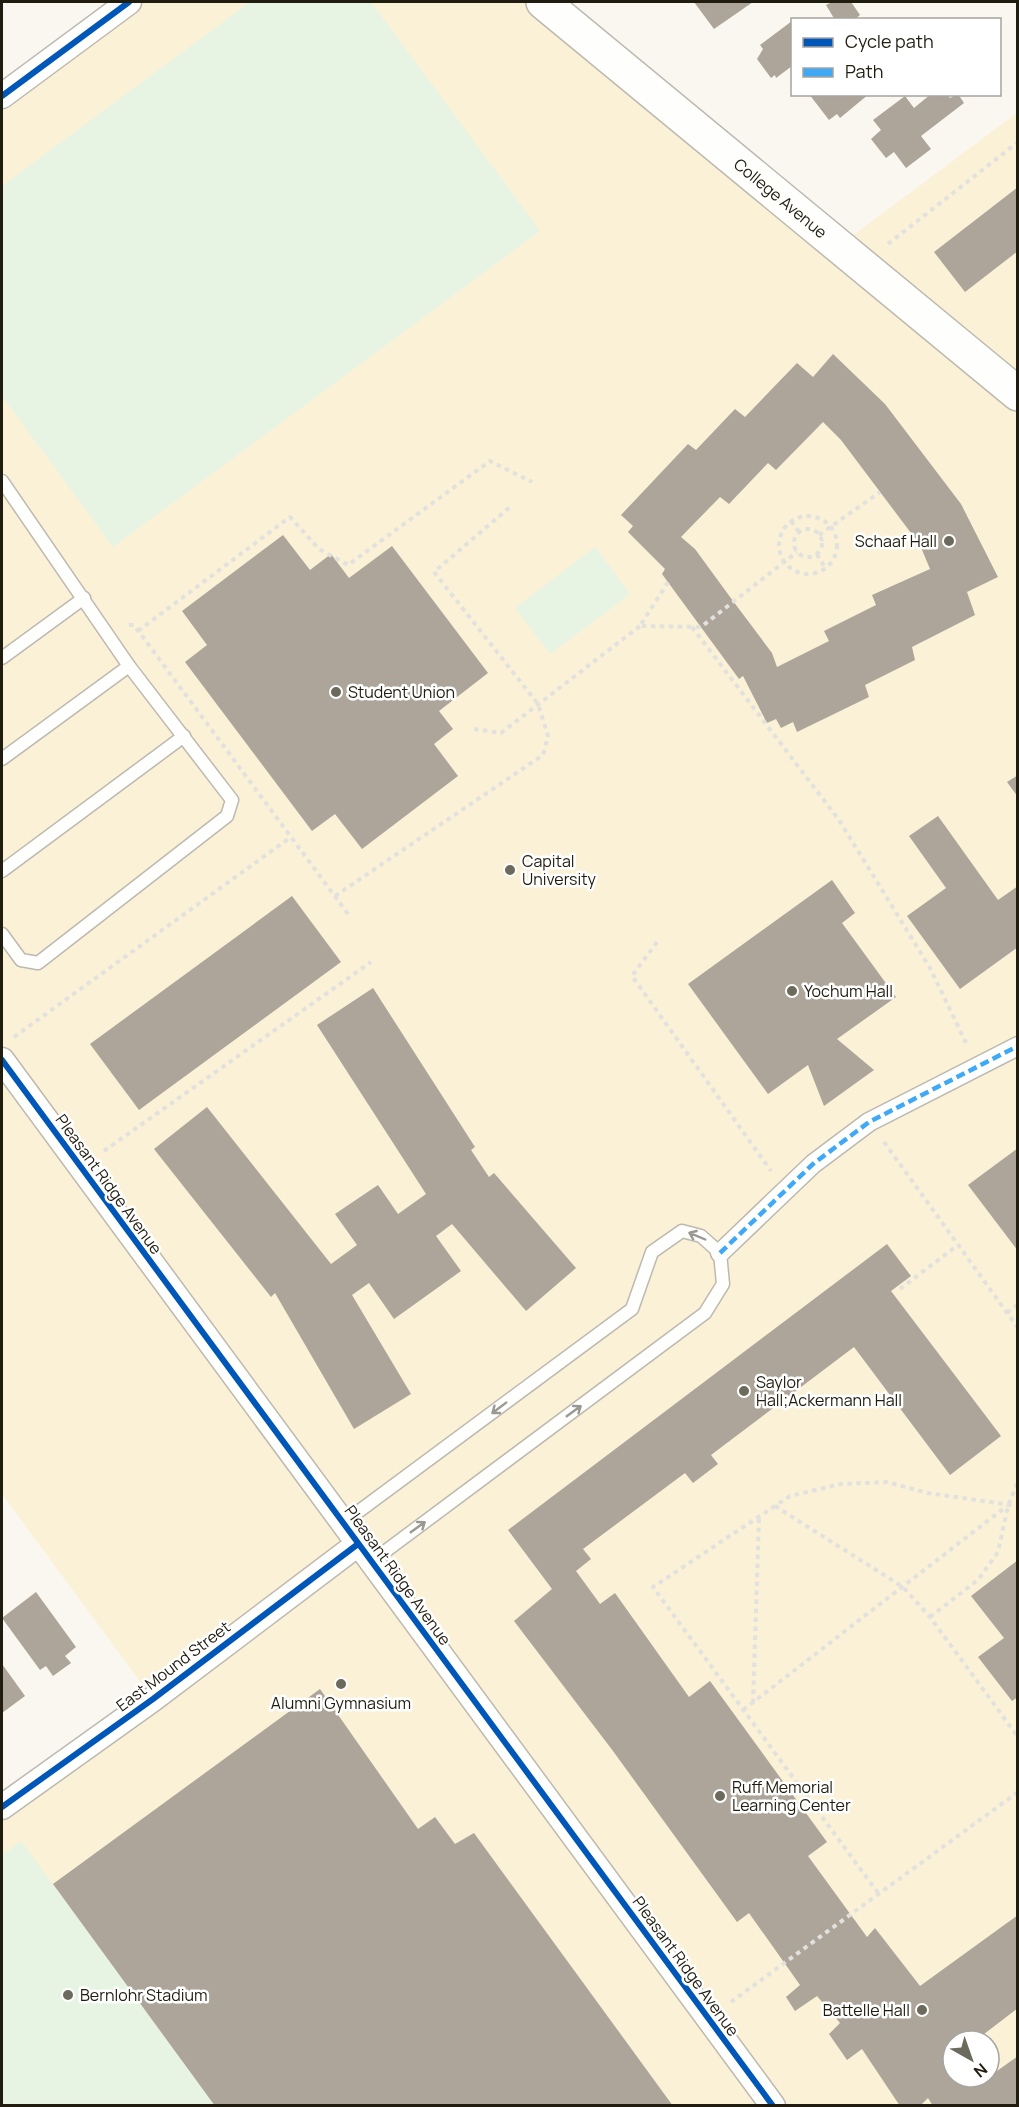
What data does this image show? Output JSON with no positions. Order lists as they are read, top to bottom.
{
  "streets": {
    "main road": ["College Avenue"],
    "street": ["Pleasant Ridge Avenue", "East Mound Street"]
  },
  "crossings": [
    ["Pleasant Ridge Avenue", "East Mound Street"]
  ],
  "places": [
    "Schaaf Hall",
    "Student Union",
    "Capital University",
    "Yochum Hall",
    "Saylor Hall;Ackermann Hall",
    "Alumni Gymnasium",
    "Ruff Memorial Learning Center",
    "Bernlohr Stadium",
    "Battelle Hall"
  ],
  "legend": ["Cycle path", "Path"],
  "north": "bottom right"
}
